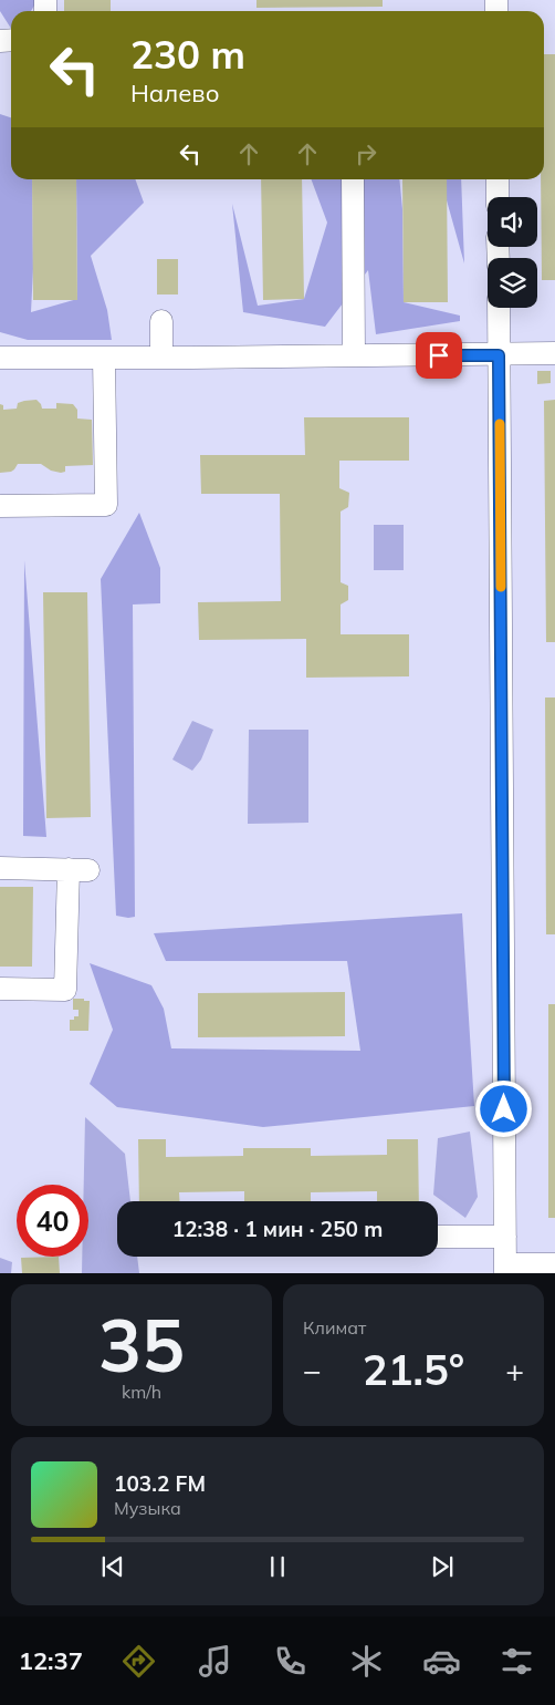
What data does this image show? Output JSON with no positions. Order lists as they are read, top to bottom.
{
  "page": {
    "turn": ["230 m", "Налево"],
    "limit": "40",
    "trip": "12:38 · 1 мин · 250 m",
    "tile": [
      ["35", "km/h"],
      "Климат"
    ],
    "heat": ["−", "21.5°", "+"],
    "song": ["103.2 FM", "Музыка"],
    "tabs": "12:37"
  }
}
